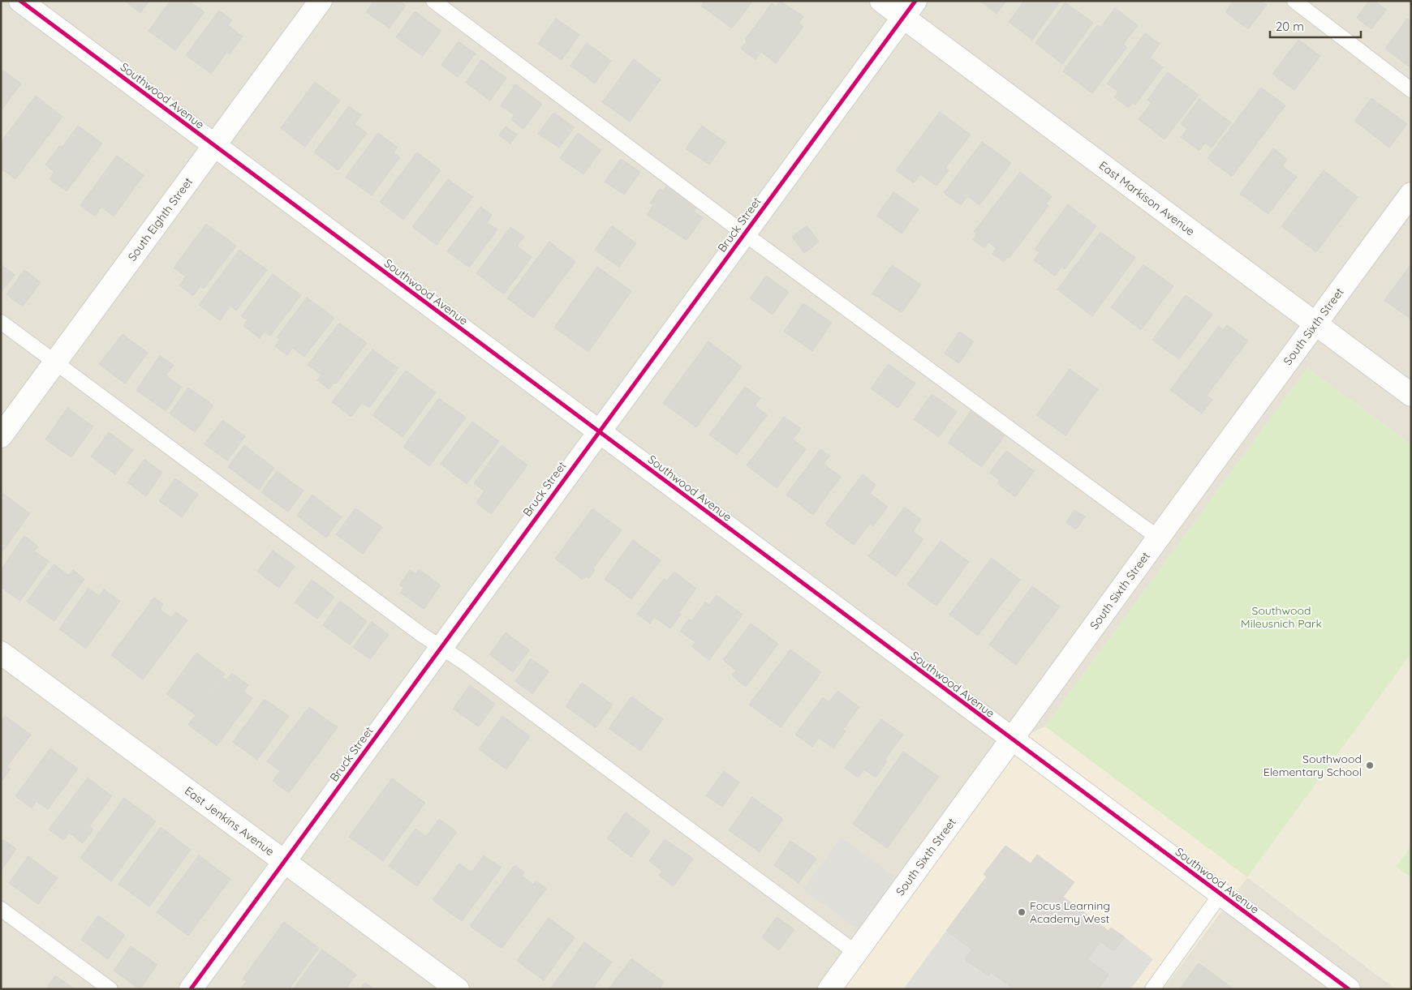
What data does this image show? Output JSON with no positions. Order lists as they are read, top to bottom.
{
  "streets": {
    "street": [
      "Southwood Avenue",
      "East Markison Avenue",
      "South Eighth Street",
      "Bruck Street",
      "South Sixth Street",
      "East Jenkins Avenue"
    ]
  },
  "crossings": [
    ["Southwood Avenue", "South Eighth Street"],
    ["Southwood Avenue", "Bruck Street"],
    ["Southwood Avenue", "South Sixth Street"],
    ["East Markison Avenue", "Bruck Street"],
    ["East Markison Avenue", "South Sixth Street"],
    ["Bruck Street", "East Jenkins Avenue"]
  ],
  "parks": ["Southwood Mileusnich Park"],
  "places": ["Southwood Elementary School", "Focus Learning Academy West"],
  "scale_bar": "20 m"
}
